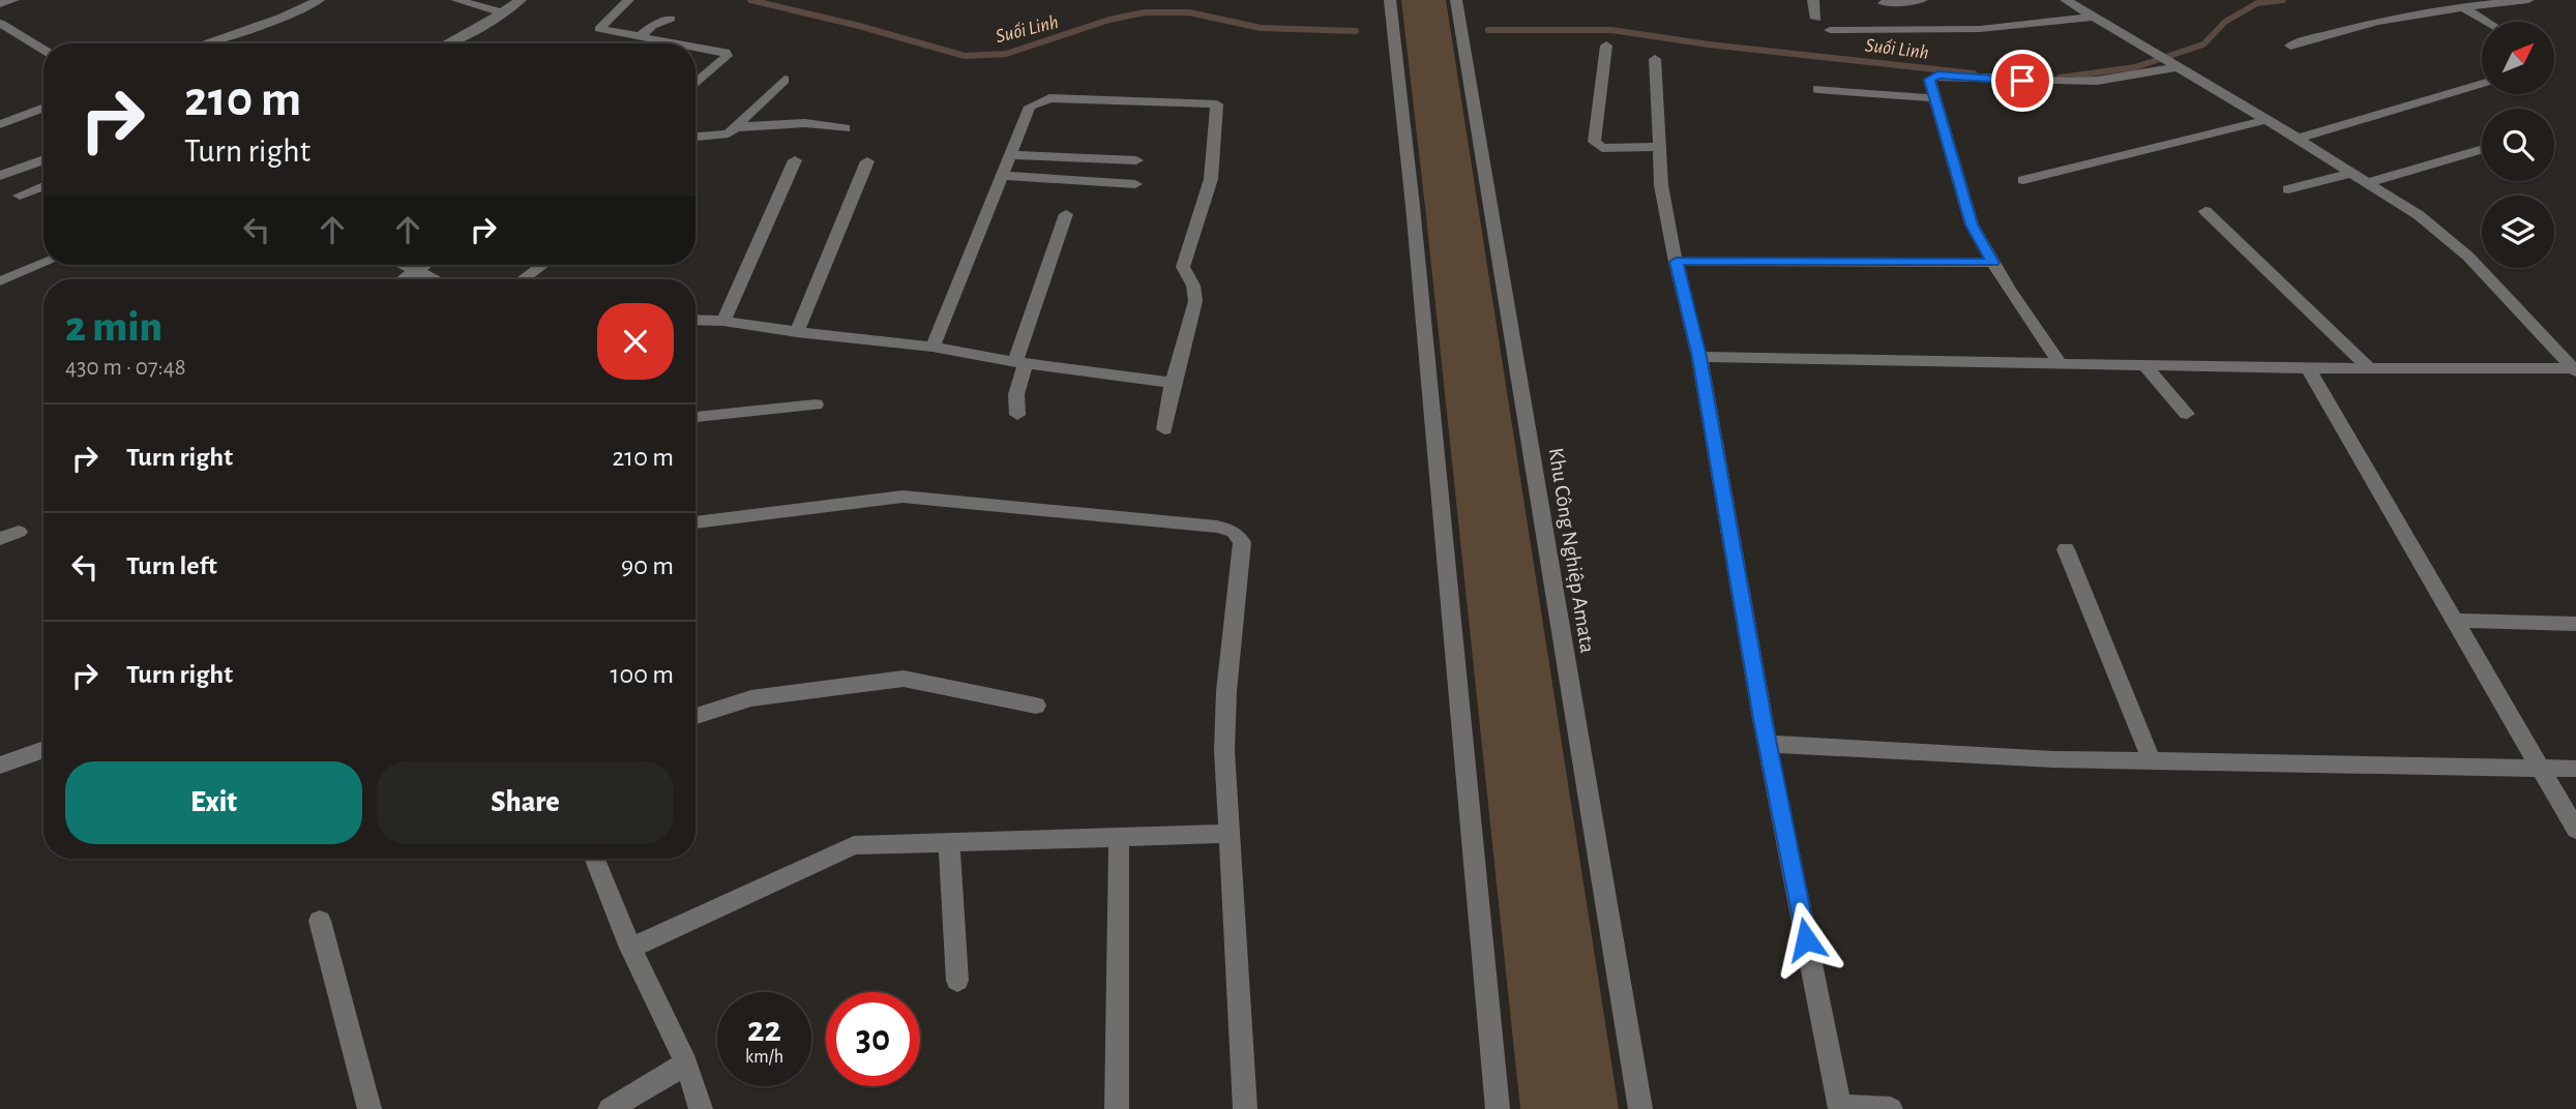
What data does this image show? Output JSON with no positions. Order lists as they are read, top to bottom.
{
  "streets": {
    "street": ["Khu Công Nghiệp Amata"]
  },
  "water": ["Suối Linh"],
  "north": "top right",
  "page": {
    "turn": ["210 m", "Turn right"],
    "heading": ["2 min", "430 m · 07:48"],
    "list": [
      {
        "name": "Turn right",
        "value": "210 m"
      },
      {
        "name": "Turn left",
        "value": "90 m"
      },
      {
        "name": "Turn right",
        "value": "100 m"
      }
    ],
    "buttons": ["Exit", "Share"],
    "speed": "22 km/h",
    "limit": "30"
  }
}
